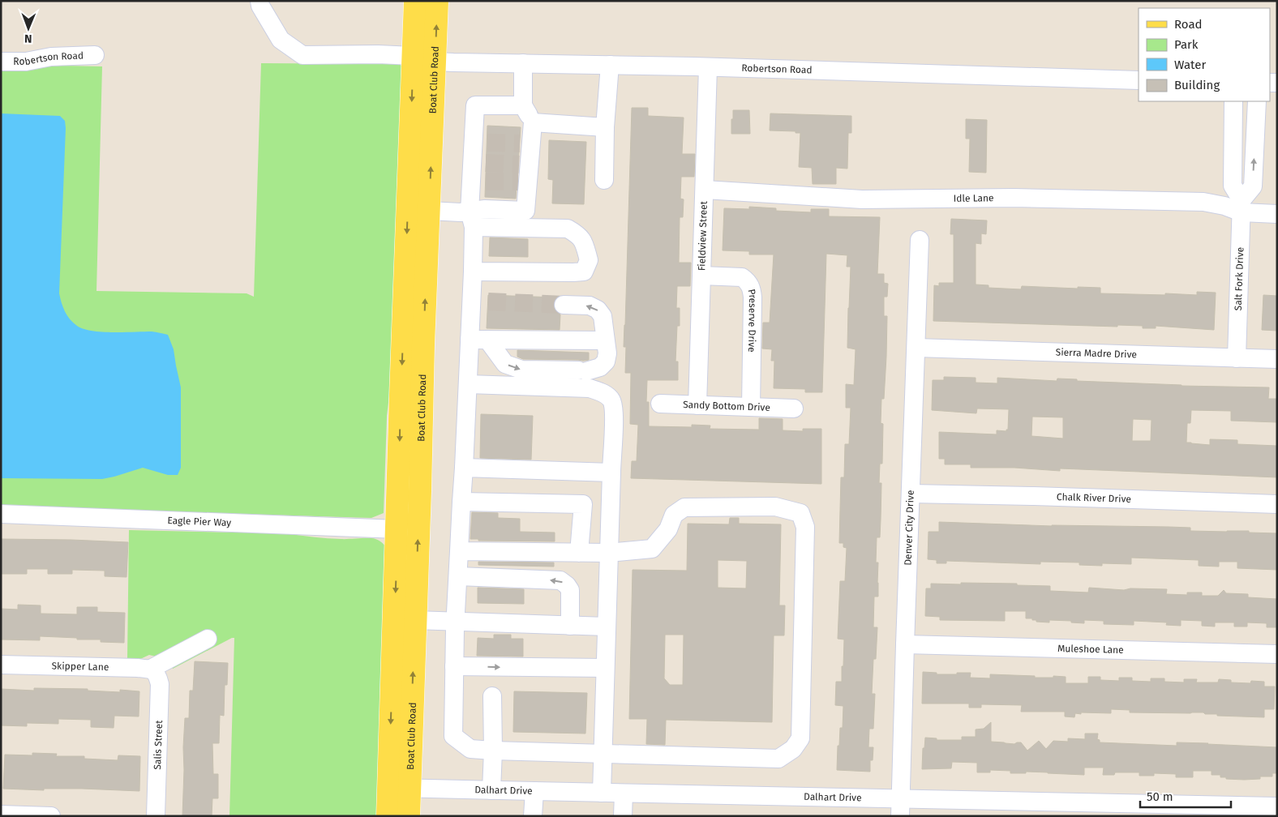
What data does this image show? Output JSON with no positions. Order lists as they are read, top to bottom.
{
  "streets": {
    "main road": ["Boat Club Road"],
    "street": [
      "Robertson Road",
      "Idle Lane",
      "Fieldview Street",
      "Salt Fork Drive",
      "Preserve Drive",
      "Sierra Madre Drive",
      "Sandy Bottom Drive",
      "Chalk River Drive",
      "Eagle Pier Way",
      "Denver City Drive",
      "Muleshoe Lane",
      "Skipper Lane",
      "Salis Street",
      "Dalhart Drive"
    ]
  },
  "crossings": [
    ["Robertson Road", "Boat Club Road"],
    ["Robertson Road", "Fieldview Street"],
    ["Boat Club Road", "Eagle Pier Way"],
    ["Boat Club Road", "Dalhart Drive"],
    ["Idle Lane", "Fieldview Street"],
    ["Idle Lane", "Salt Fork Drive"],
    ["Fieldview Street", "Preserve Drive"],
    ["Fieldview Street", "Sandy Bottom Drive"],
    ["Salt Fork Drive", "Sierra Madre Drive"],
    ["Preserve Drive", "Sandy Bottom Drive"],
    ["Sierra Madre Drive", "Denver City Drive"],
    ["Chalk River Drive", "Denver City Drive"],
    ["Denver City Drive", "Muleshoe Lane"],
    ["Denver City Drive", "Dalhart Drive"],
    ["Skipper Lane", "Salis Street"]
  ],
  "legend": [
    "Road",
    "Park",
    "Water",
    "Building"
  ],
  "scale_bar": "50 m",
  "north": "bottom"
}
